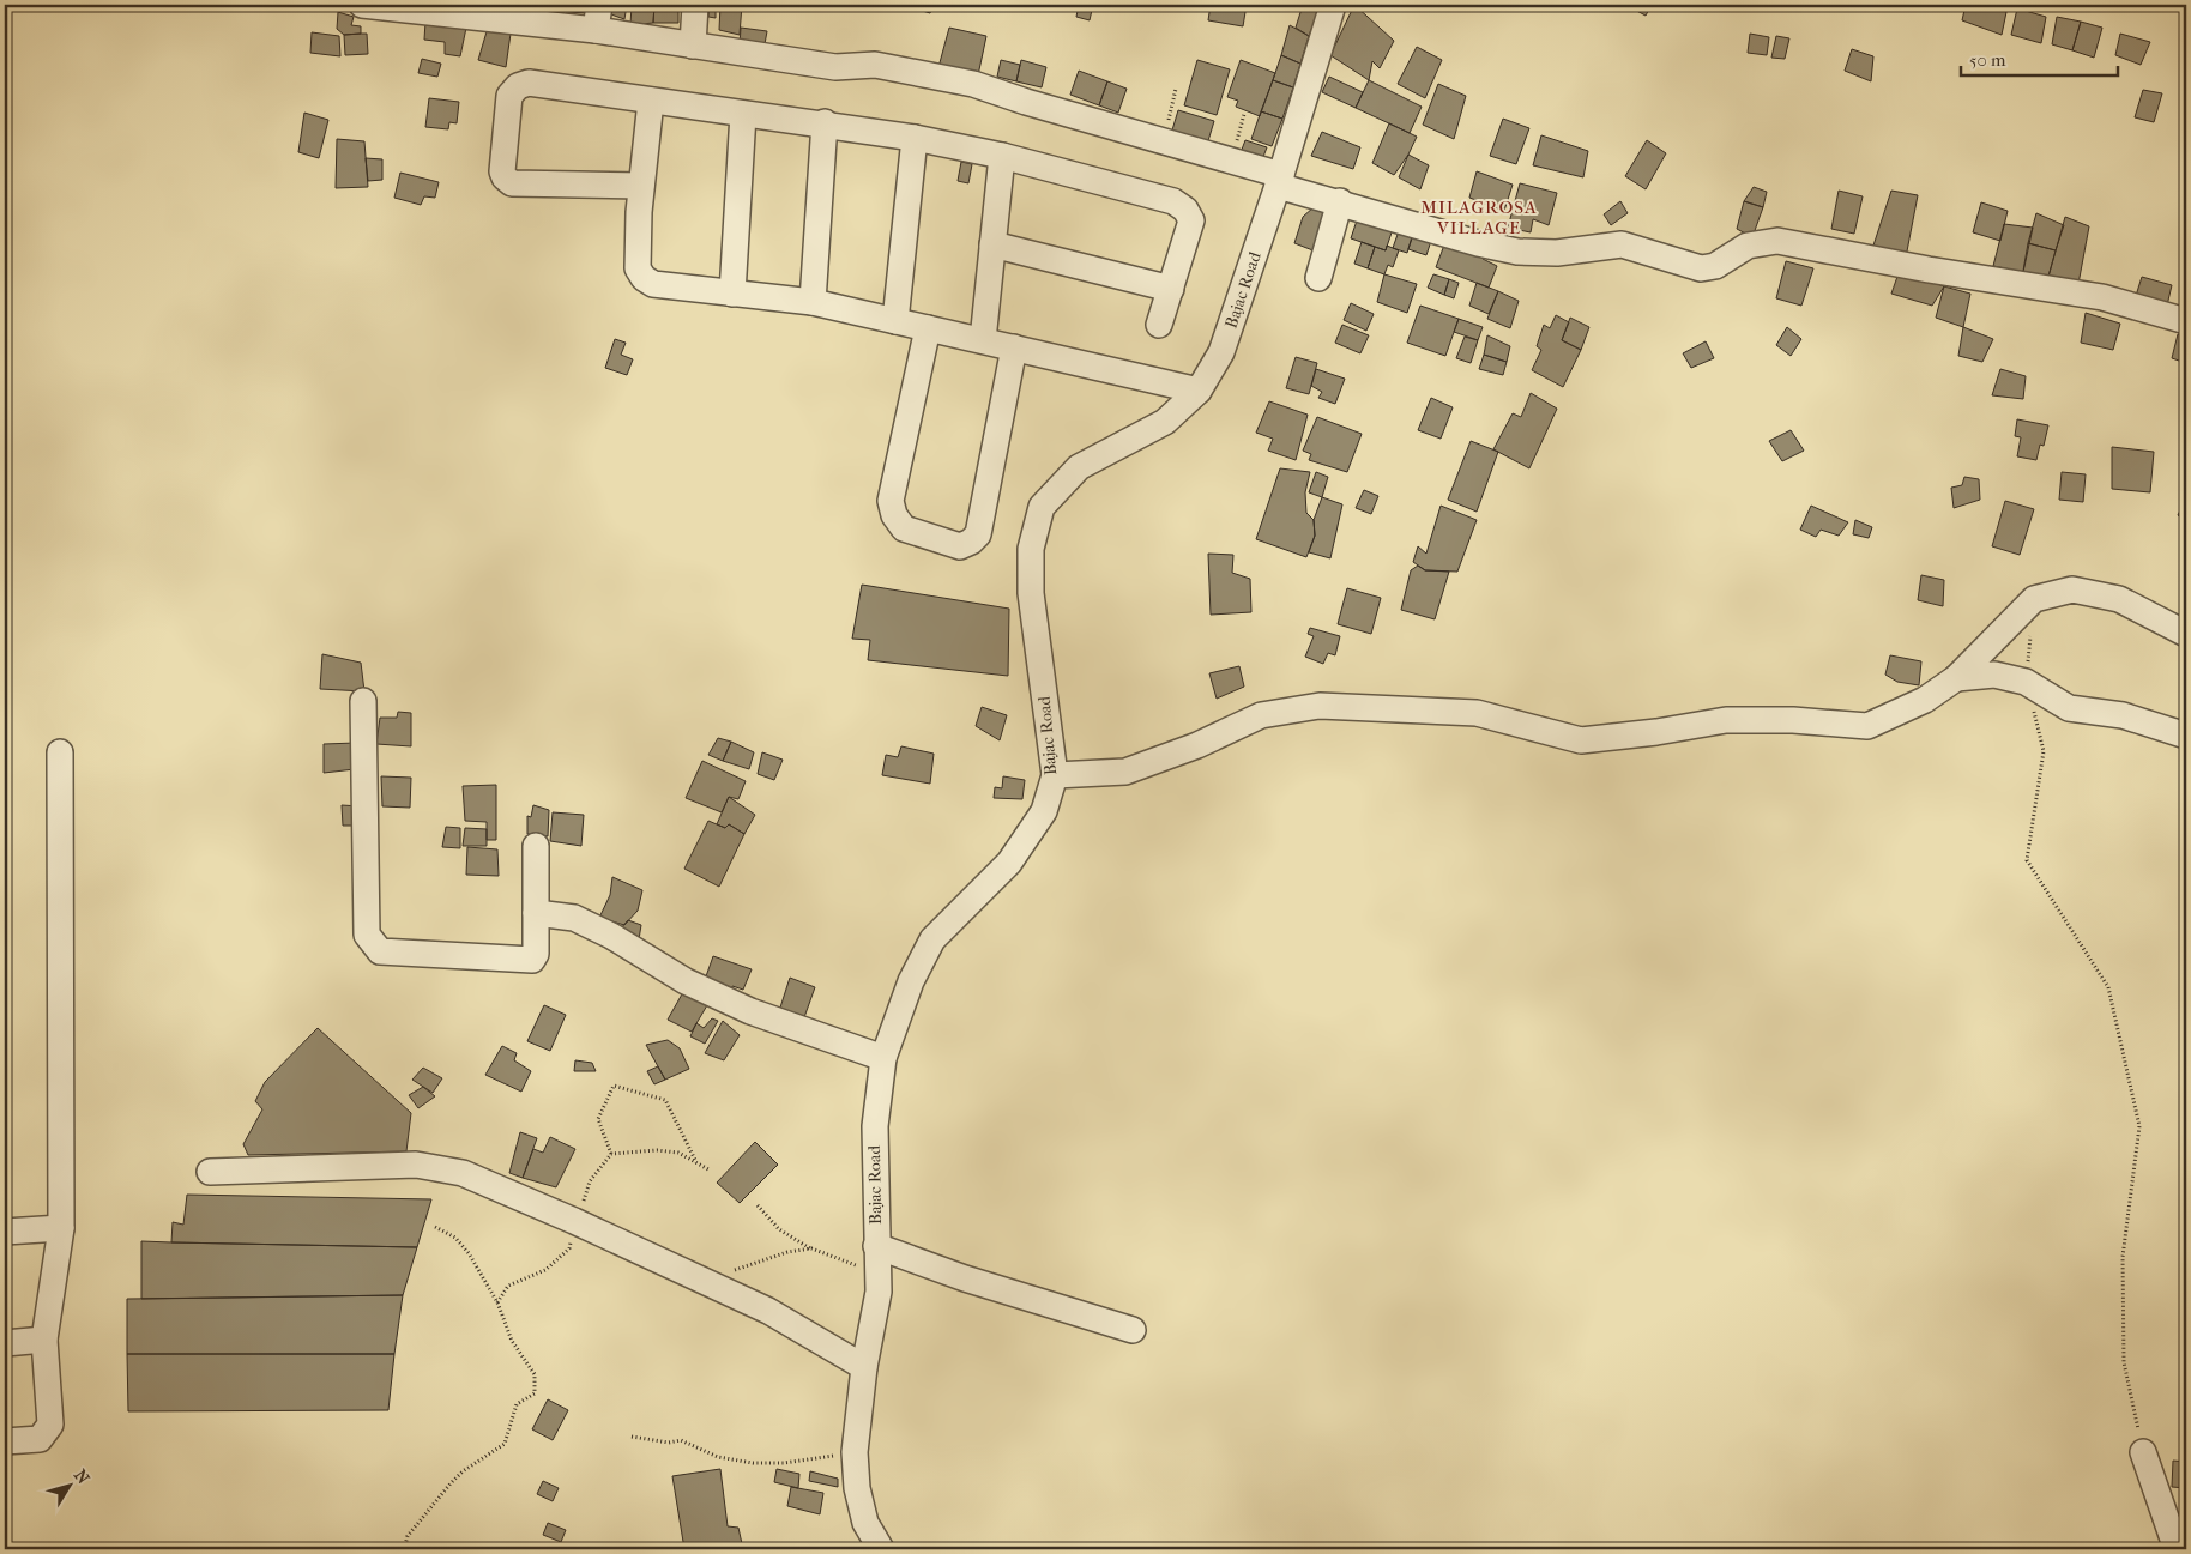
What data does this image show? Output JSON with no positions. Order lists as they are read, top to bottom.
{
  "streets": {
    "street": ["Bajac Road"]
  },
  "districts": ["MILAGROSA VILLAGE"],
  "scale_bar": "50 m",
  "north": "top right"
}
